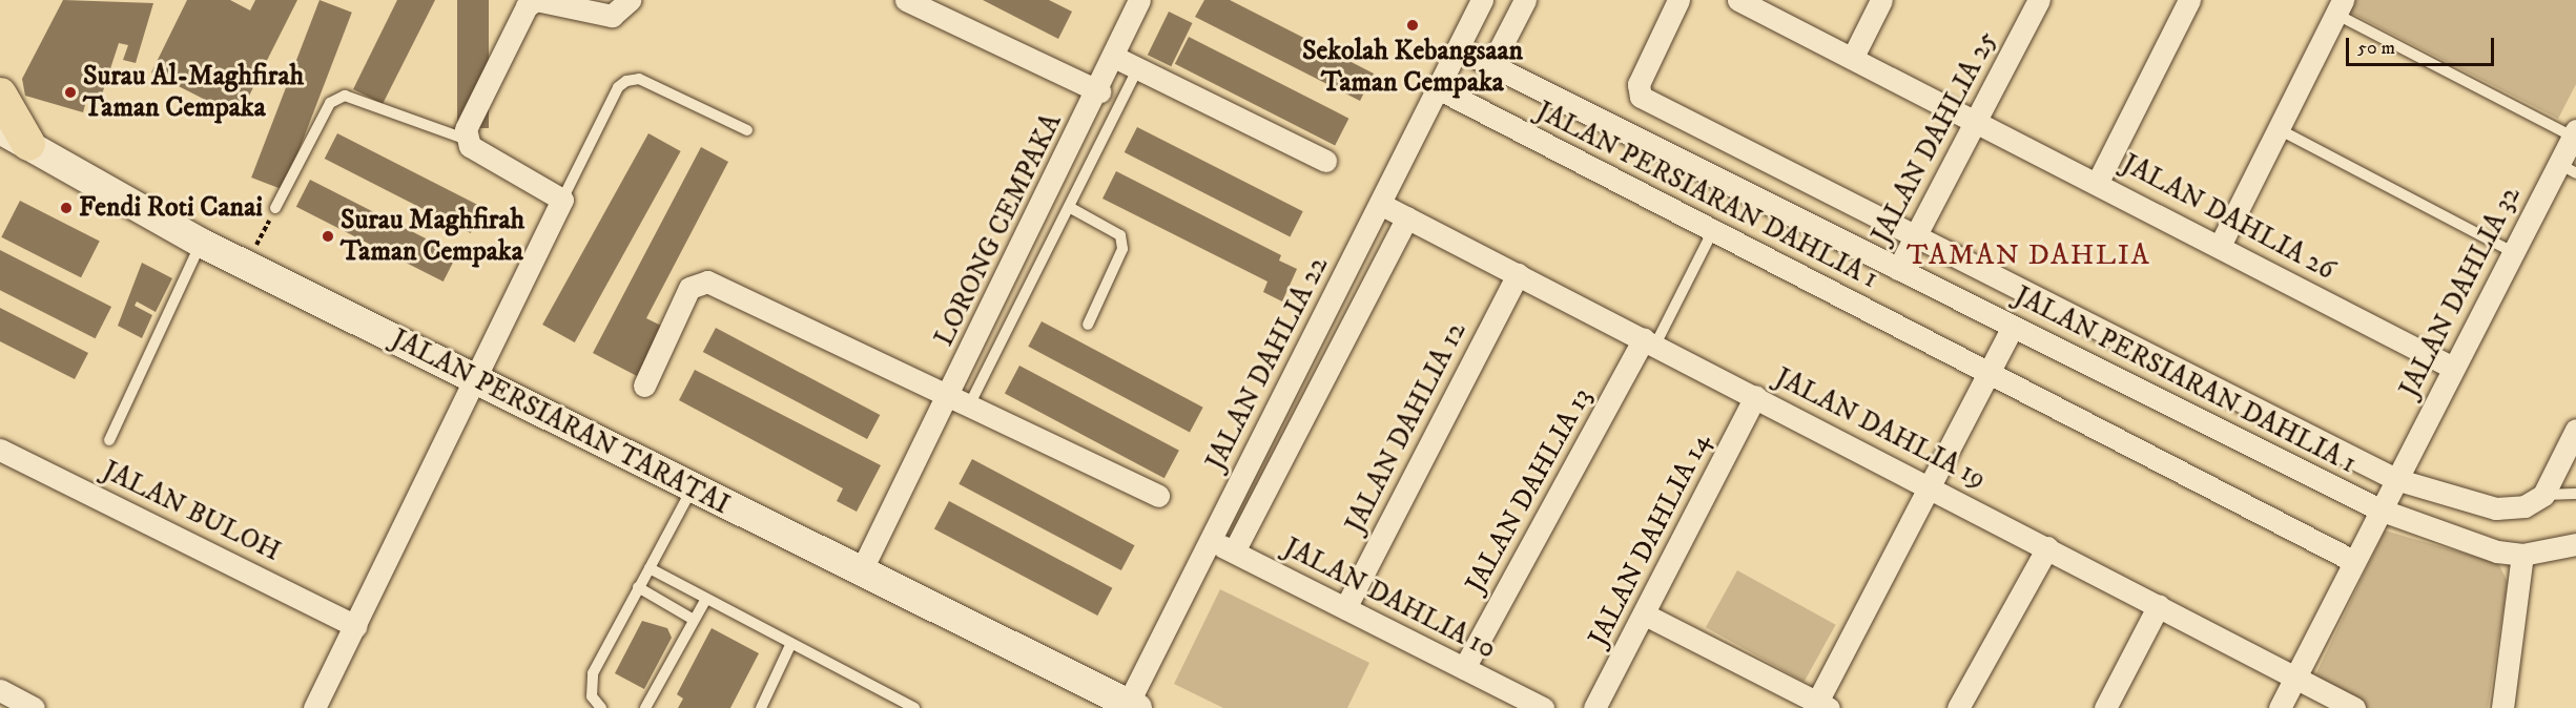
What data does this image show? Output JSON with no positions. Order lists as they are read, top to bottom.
{
  "streets": {
    "street": [
      "JALAN DAHLIA 25",
      "JALAN PERSIARAN DAHLIA 1",
      "JALAN DAHLIA 26",
      "LORONG CEMPAKA",
      "JALAN DAHLIA 32",
      "JALAN DAHLIA 22",
      "JALAN PERSIARAN TARATAI",
      "JALAN DAHLIA 12",
      "JALAN DAHLIA 19",
      "JALAN DAHLIA 13",
      "JALAN BULOH",
      "JALAN DAHLIA 14",
      "JALAN DAHLIA 10"
    ]
  },
  "crossings": [
    ["JALAN DAHLIA 25", "JALAN PERSIARAN DAHLIA 1"],
    ["JALAN DAHLIA 25", "JALAN DAHLIA 26"],
    ["JALAN PERSIARAN DAHLIA 1", "JALAN DAHLIA 32"],
    ["JALAN PERSIARAN DAHLIA 1", "JALAN DAHLIA 22"],
    ["JALAN DAHLIA 26", "JALAN DAHLIA 32"],
    ["LORONG CEMPAKA", "JALAN PERSIARAN TARATAI"],
    ["JALAN DAHLIA 32", "JALAN DAHLIA 19"],
    ["JALAN DAHLIA 22", "JALAN PERSIARAN TARATAI"],
    ["JALAN DAHLIA 22", "JALAN DAHLIA 19"],
    ["JALAN DAHLIA 22", "JALAN DAHLIA 10"],
    ["JALAN DAHLIA 12", "JALAN DAHLIA 19"],
    ["JALAN DAHLIA 12", "JALAN DAHLIA 10"],
    ["JALAN DAHLIA 19", "JALAN DAHLIA 13"],
    ["JALAN DAHLIA 19", "JALAN DAHLIA 14"],
    ["JALAN DAHLIA 13", "JALAN DAHLIA 10"]
  ],
  "districts": ["TAMAN DAHLIA"],
  "places": [
    "Sekolah Kebangsaan Taman Cempaka",
    "Surau Al-Maghfirah Taman Cempaka",
    "Fendi Roti Canai",
    "Surau Maghfirah Taman Cempaka"
  ],
  "scale_bar": "50 m"
}
